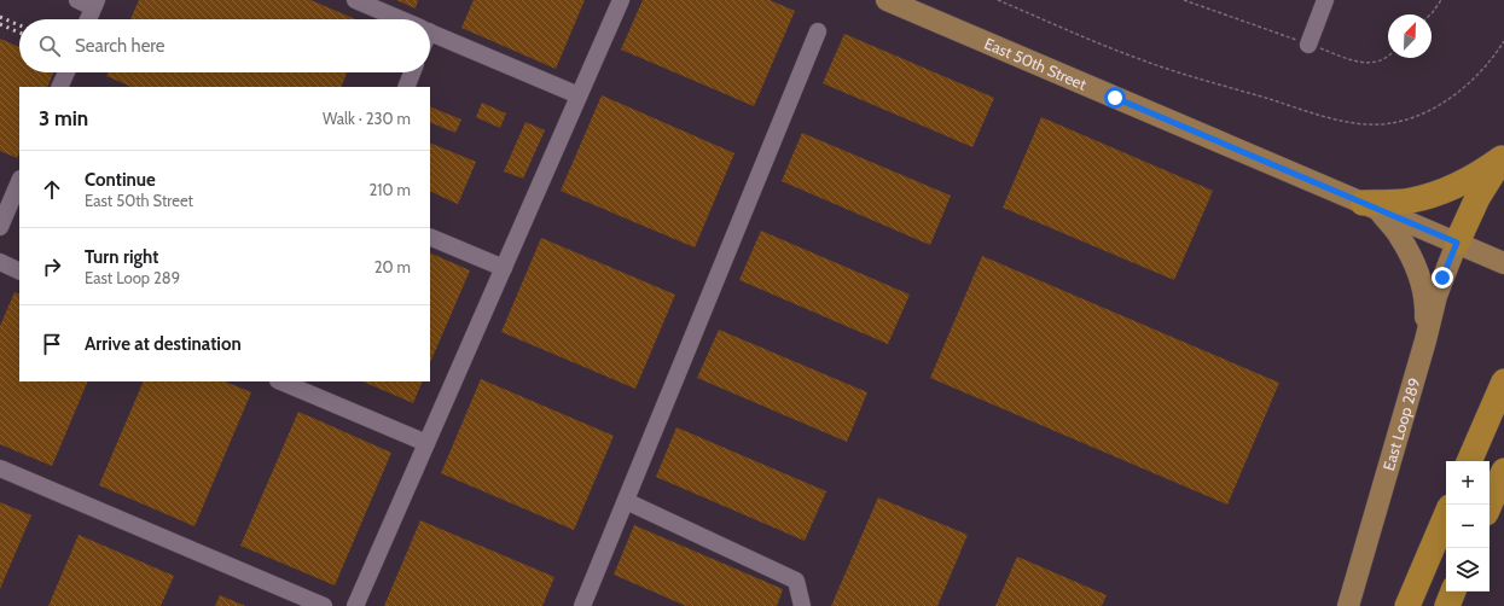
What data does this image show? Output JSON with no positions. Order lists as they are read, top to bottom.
{
  "streets": {
    "main road": ["East 50th Street", "East Loop 289"]
  },
  "crossings": [
    ["East 50th Street", "East Loop 289"]
  ],
  "north": "top right",
  "page": {
    "search": "Search here",
    "heading": ["3 min", "Walk · 230 m"],
    "list": [
      ["Continue", "East 50th Street", "210 m"],
      ["Turn right", "East Loop 289", "20 m"],
      "Arrive at destination"
    ],
    "map_buttons": ["+", "−"]
  }
}
